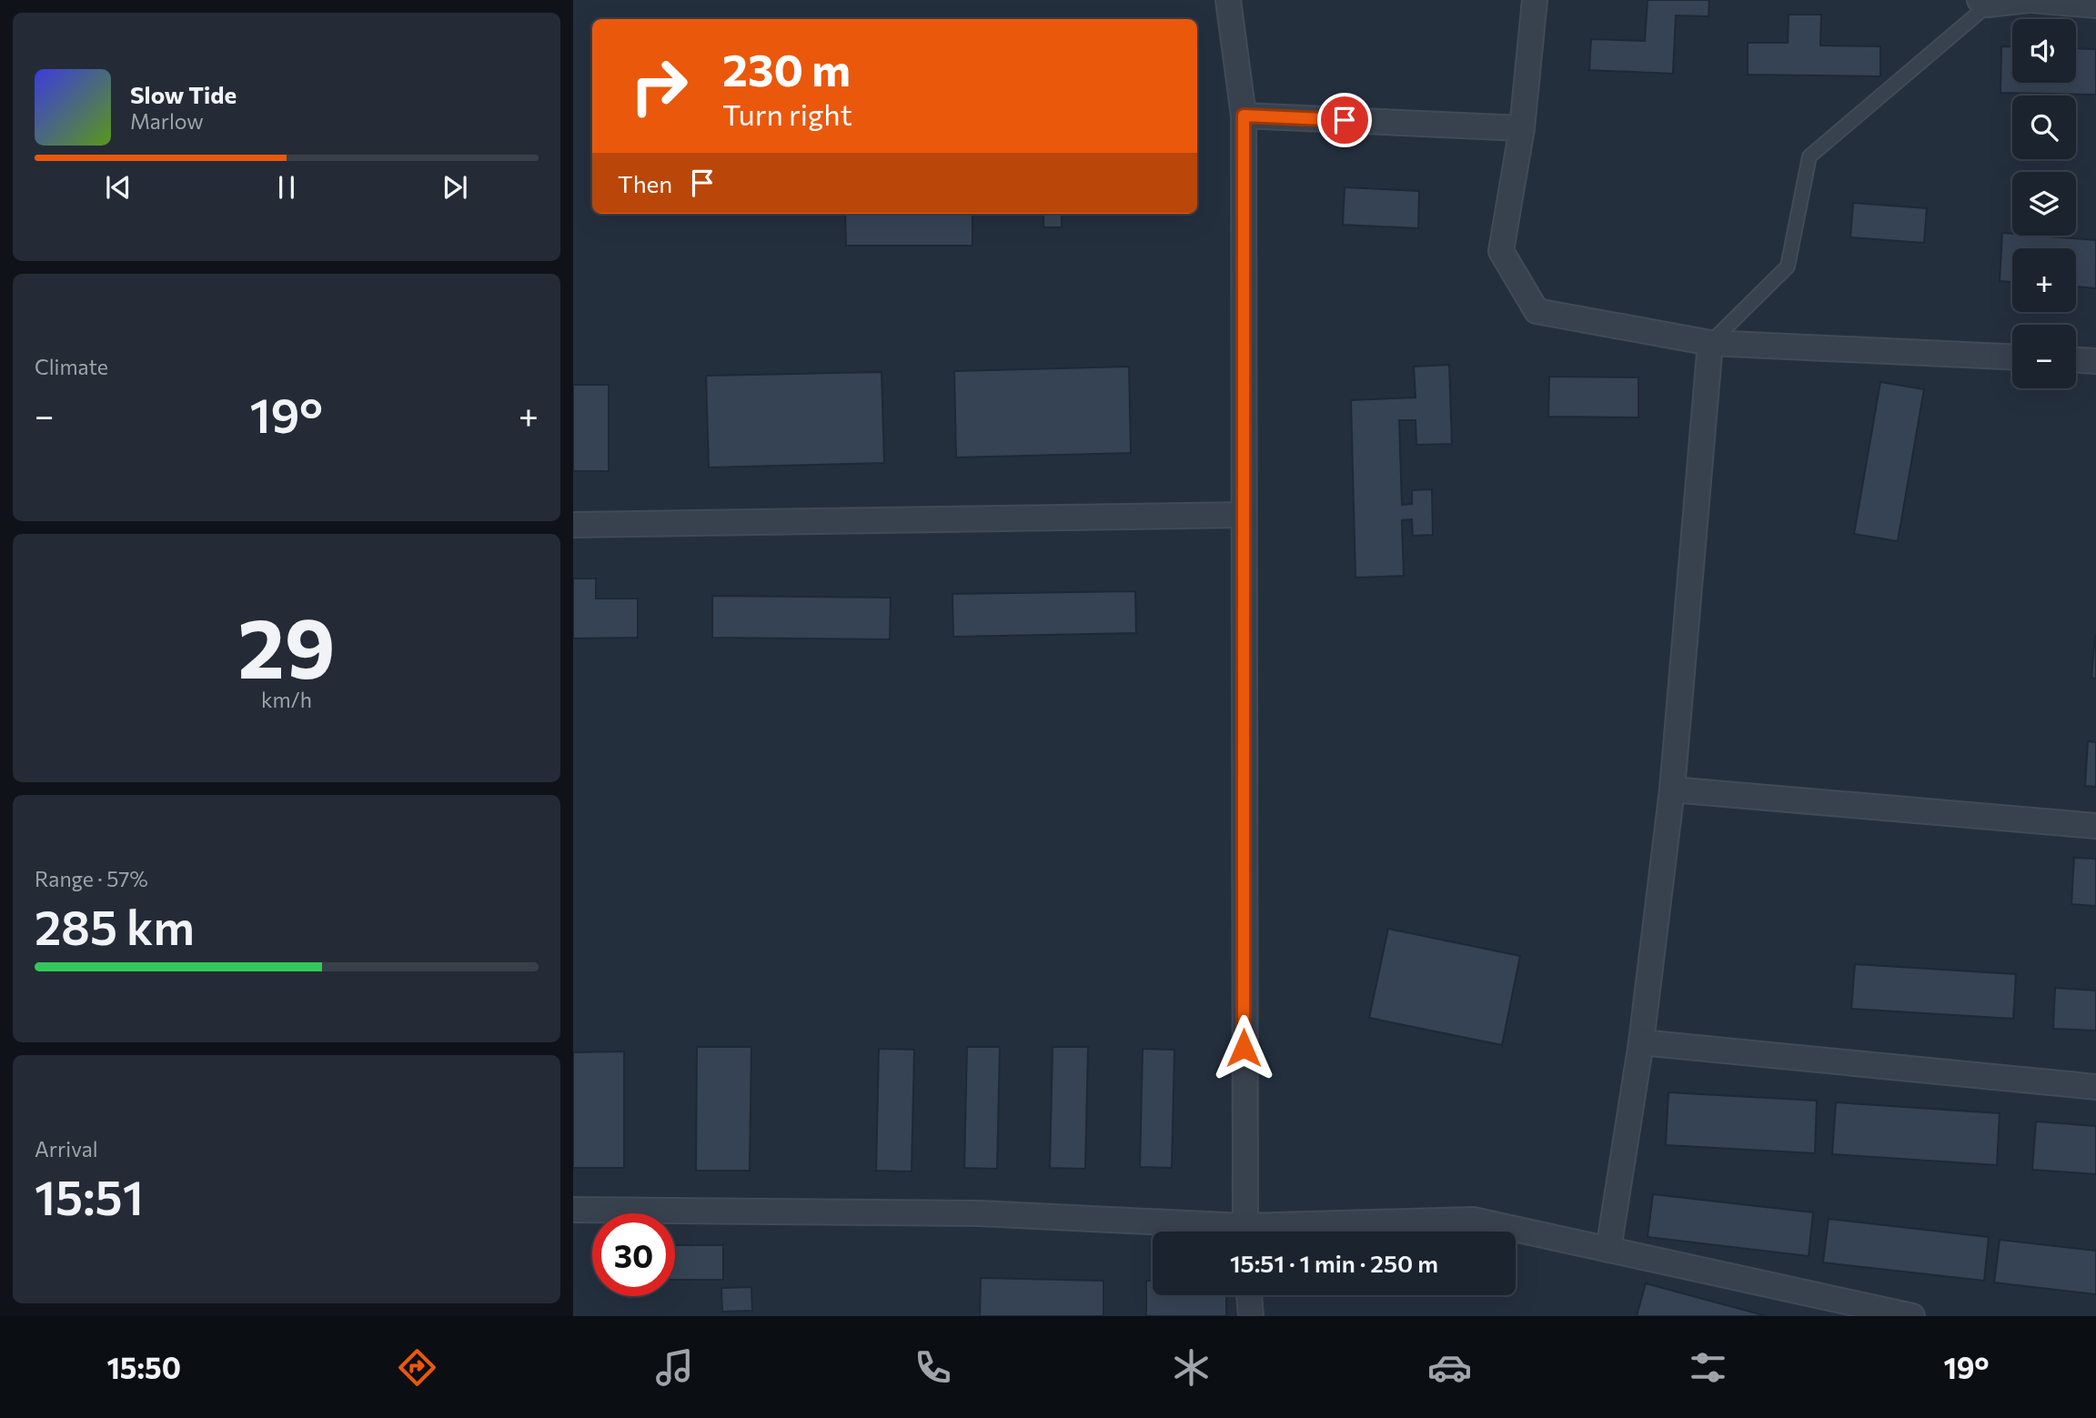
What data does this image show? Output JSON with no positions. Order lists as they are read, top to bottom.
{
  "page": {
    "map_buttons": ["+", "−"],
    "turn": ["230 m", "Turn right"],
    "song": ["Slow Tide", "Marlow"],
    "then": "Then",
    "tile": [
      "Climate",
      ["29", "km/h"],
      ["Range · 57%", "285 km"],
      ["Arrival", "15:51"]
    ],
    "heat": ["−", "19°", "+"],
    "limit": "30",
    "trip": "15:51 · 1 min · 250 m",
    "tabs": ["15:50", "19°"]
  }
}
